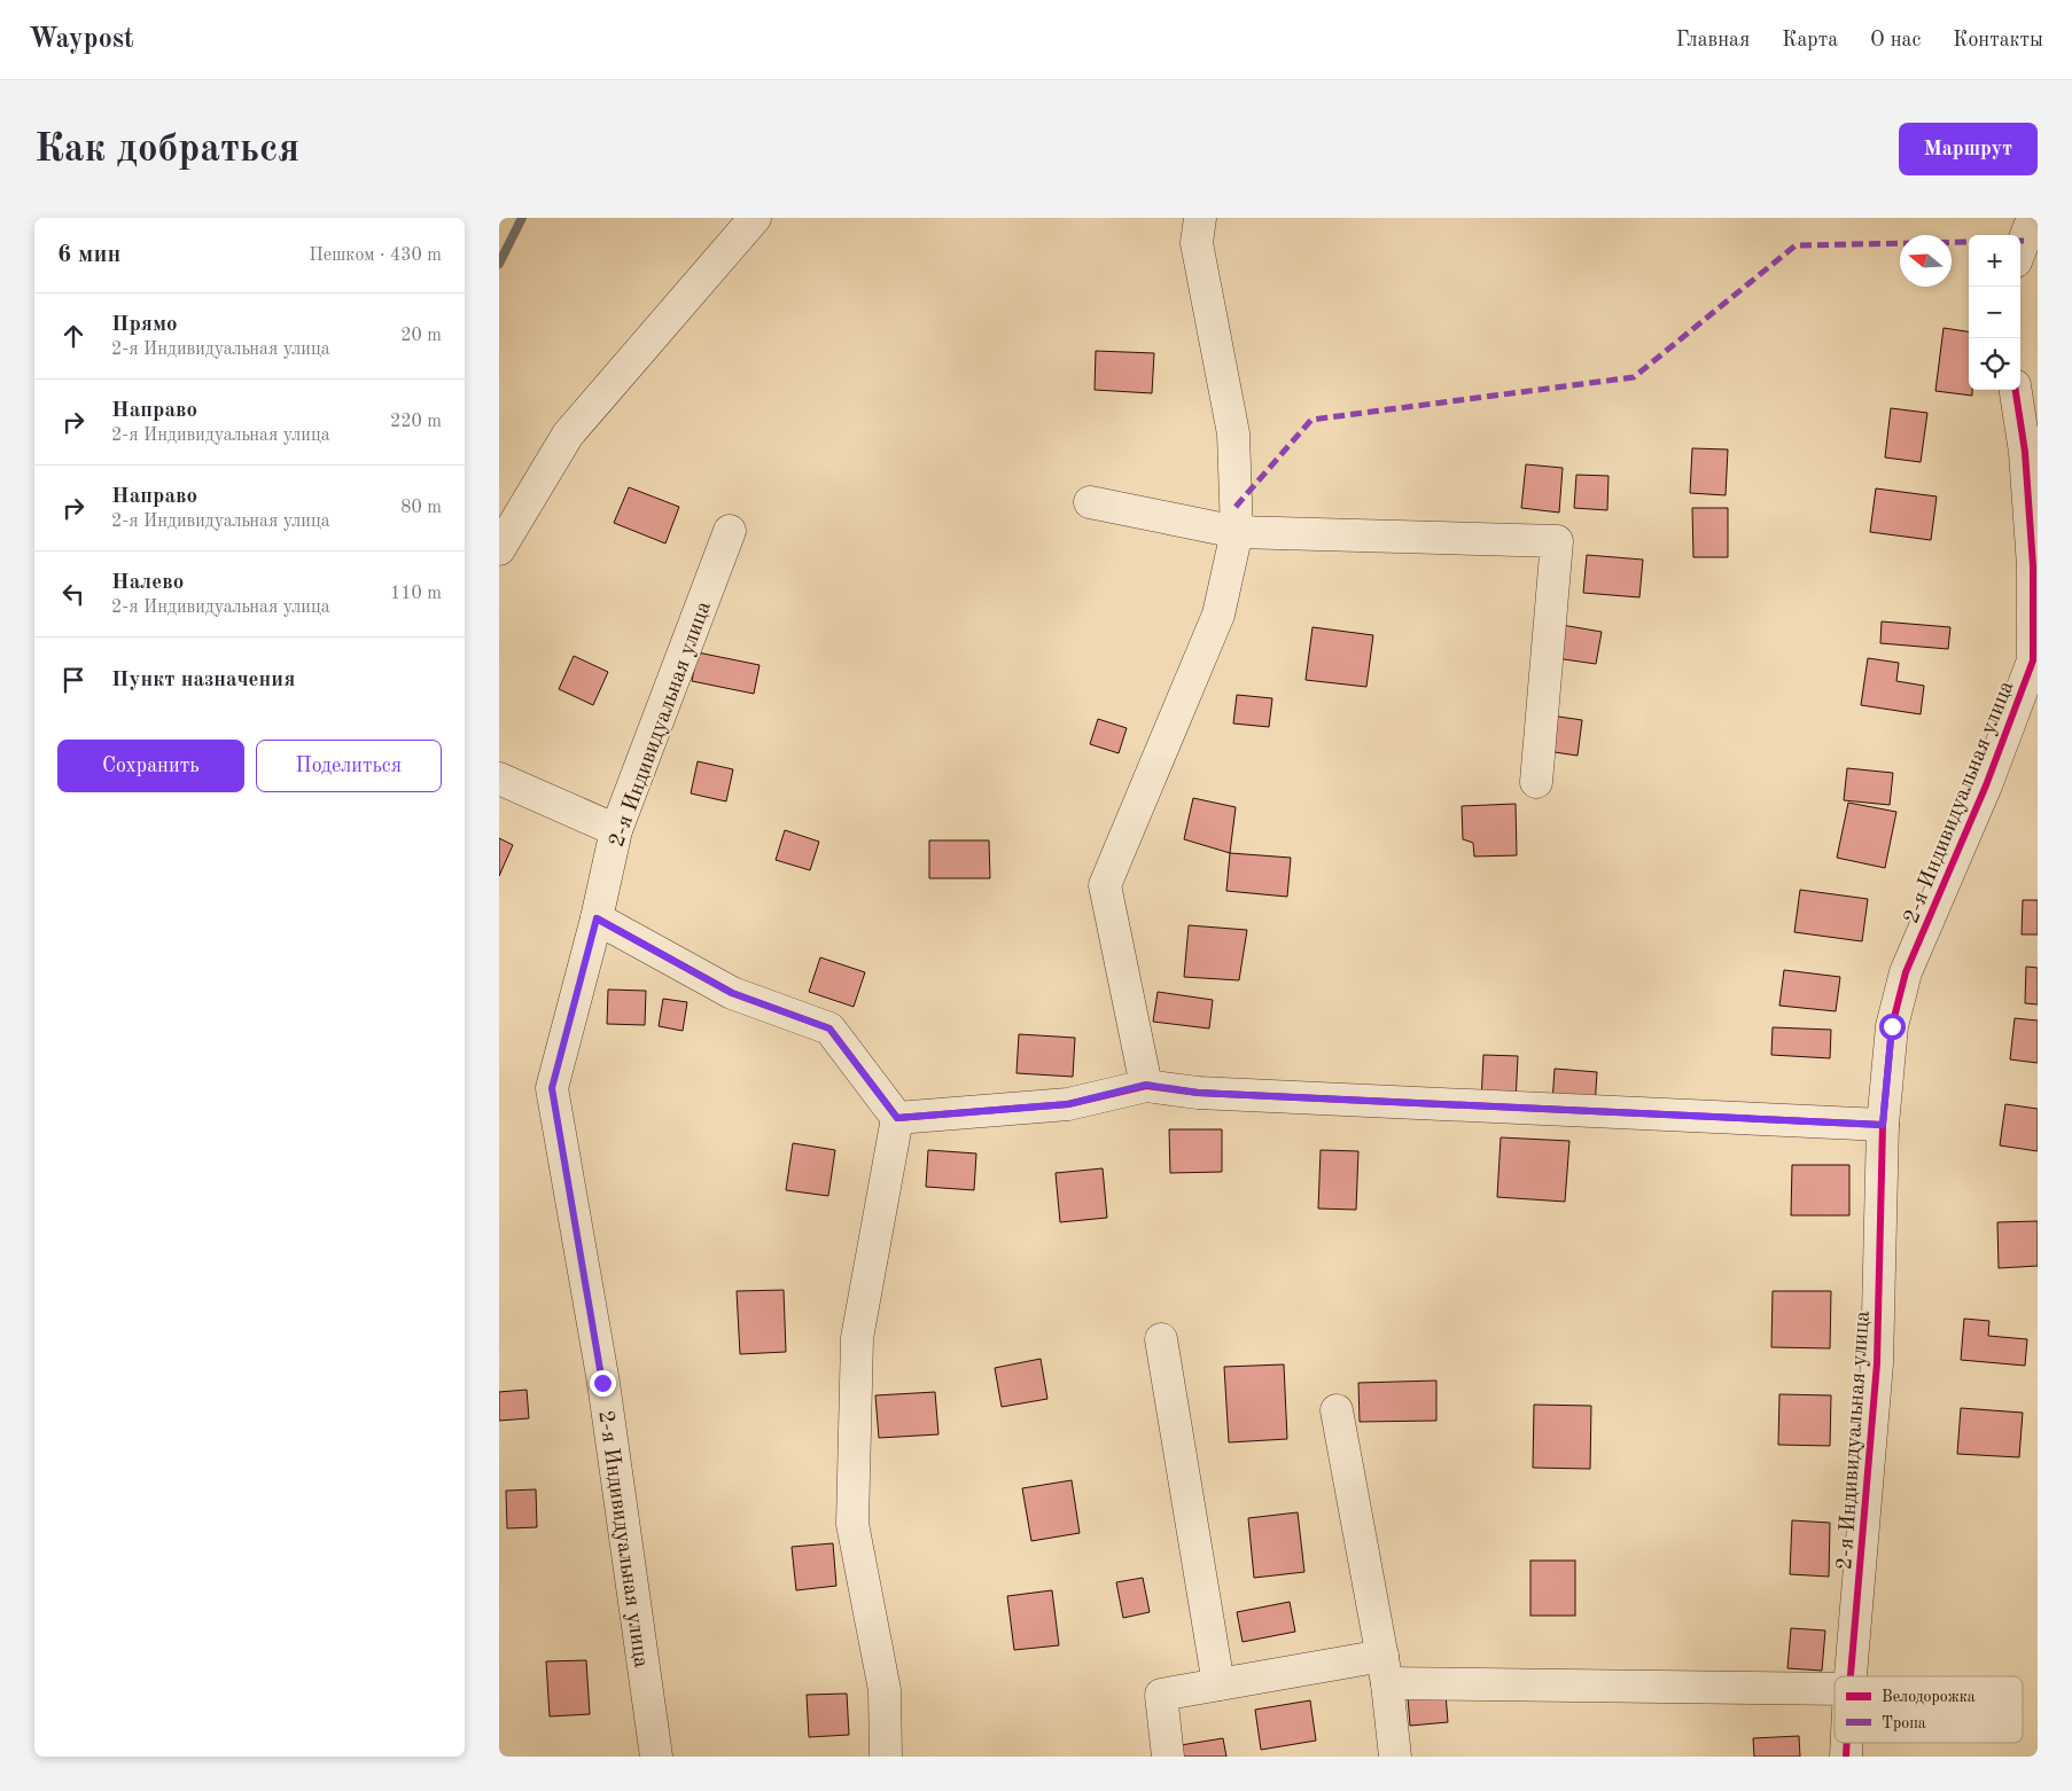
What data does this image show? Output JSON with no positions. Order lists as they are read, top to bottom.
{
  "streets": {
    "street": ["2-я Индивидуальная улица"]
  },
  "legend": ["Велодорожка", "Тропа"],
  "north": "left",
  "page": {
    "header": "Waypost",
    "nav": [
      "Главная",
      "Карта",
      "О нас",
      "Контакты"
    ],
    "buttons": [
      "Маршрут",
      ["Сохранить", "Поделиться"]
    ],
    "title": "Как добраться",
    "heading": ["6 мин", "Пешком · 430 m"],
    "map_buttons": ["+", "−"],
    "list": [
      ["Прямо", "2-я Индивидуальная улица", "20 m"],
      ["Направо", "2-я Индивидуальная улица", "220 m"],
      ["Направо", "2-я Индивидуальная улица", "80 m"],
      ["Налево", "2-я Индивидуальная улица", "110 m"],
      "Пункт назначения"
    ]
  }
}
